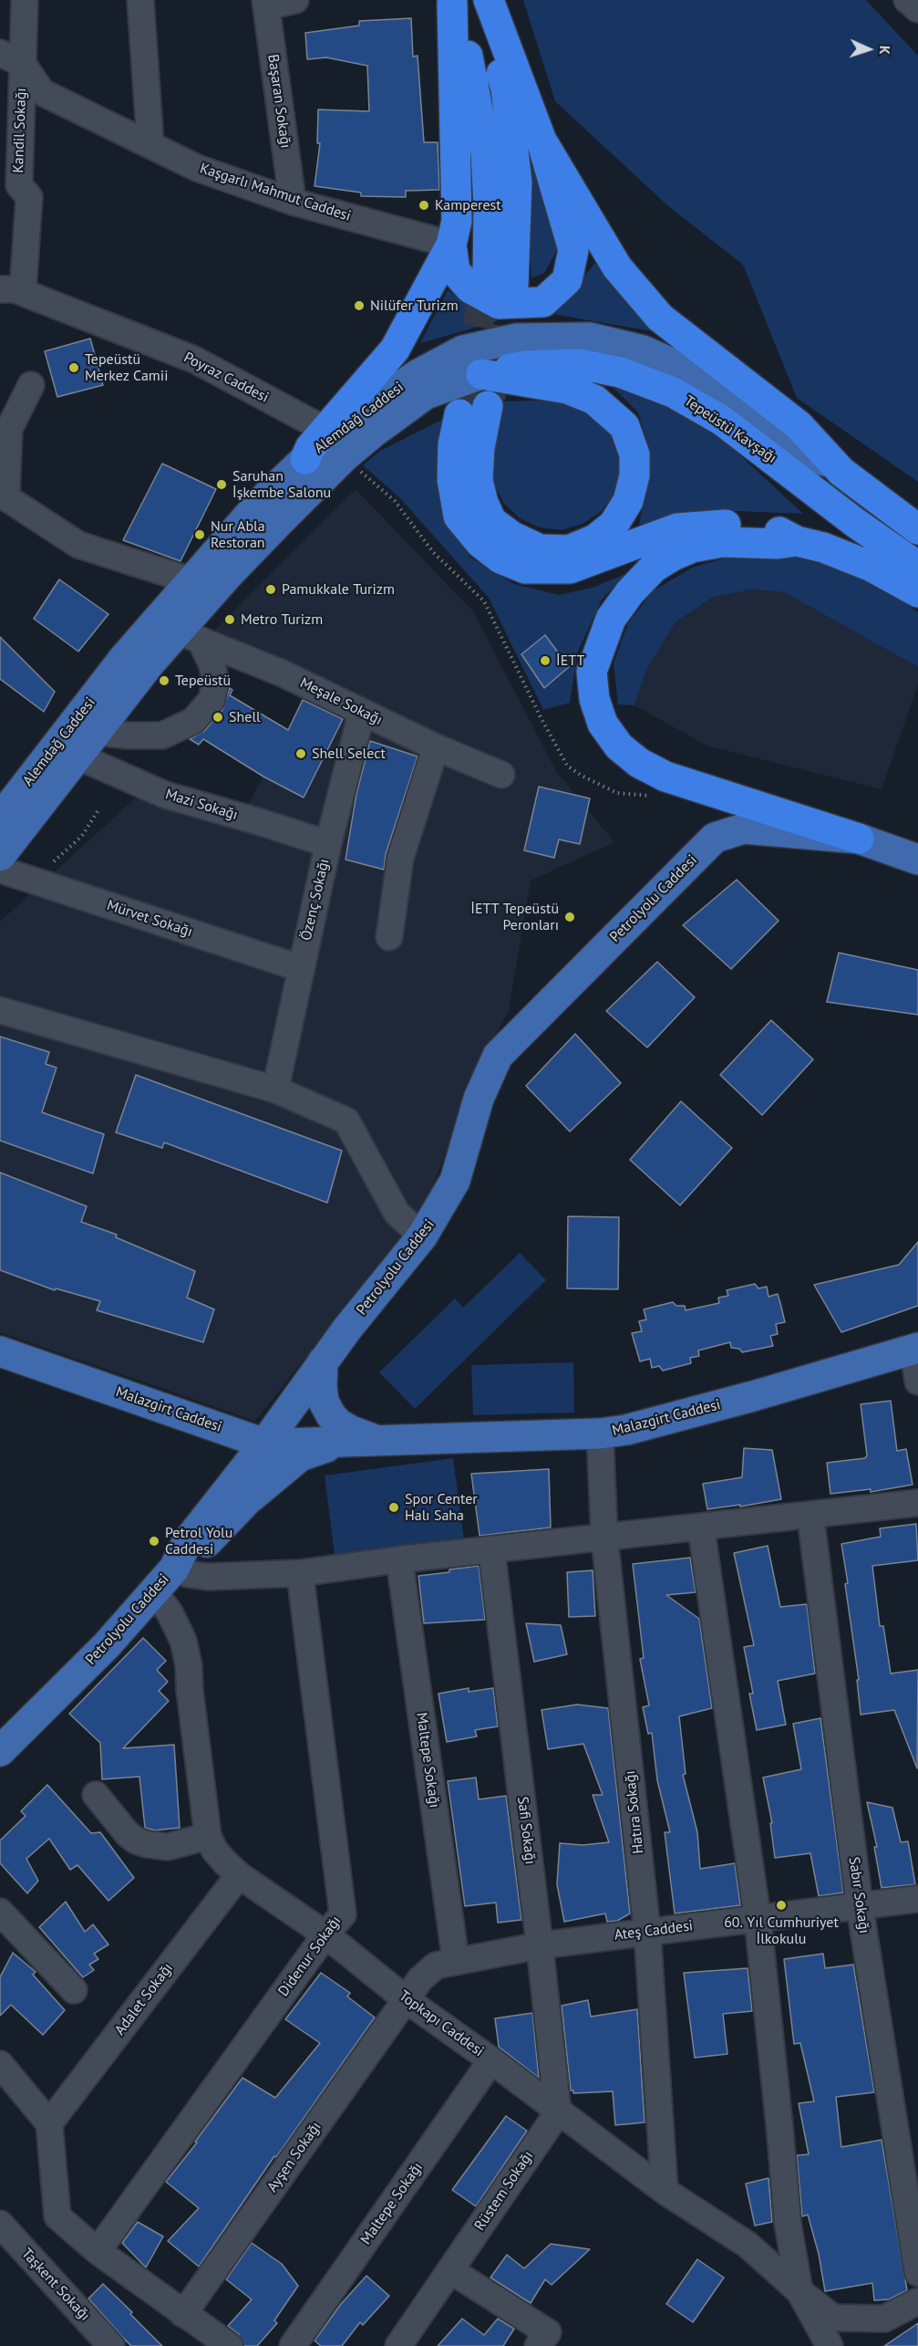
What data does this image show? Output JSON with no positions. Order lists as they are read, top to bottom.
{
  "streets": {
    "highway": ["Tepeüstü Kavşağı"],
    "main road": ["Alemdağ Caddesi", "Petrolyolu Caddesi", "Malazgirt Caddesi"],
    "street": [
      "Başaran Sokağı",
      "Kandil Sokağı",
      "Kaşgarlı Mahmut Caddesi",
      "Poyraz Caddesi",
      "Meşale Sokağı",
      "Mazi Sokağı",
      "Özenç Sokağı",
      "Mürvet Sokağı",
      "Maltepe Sokağı",
      "Hatıra Sokağı",
      "Safi Sokağı",
      "Sabır Sokağı",
      "Ateş Caddesi",
      "Didenur Sokağı",
      "Adalet Sokağı",
      "Topkapı Caddesi",
      "Ayşen Sokağı",
      "Rüstem Sokağı",
      "Taşkent Sokağı"
    ]
  },
  "crossings": [
    ["Başaran Sokağı", "Kaşgarlı Mahmut Caddesi"],
    ["Kandil Sokağı", "Kaşgarlı Mahmut Caddesi"],
    ["Kandil Sokağı", "Poyraz Caddesi"],
    ["Alemdağ Caddesi", "Tepeüstü Kavşağı"],
    ["Alemdağ Caddesi", "Meşale Sokağı"],
    ["Alemdağ Caddesi", "Mazi Sokağı"],
    ["Meşale Sokağı", "Özenç Sokağı"],
    ["Mazi Sokağı", "Özenç Sokağı"],
    ["Petrolyolu Caddesi", "Malazgirt Caddesi"],
    ["Özenç Sokağı", "Mürvet Sokağı"],
    ["Malazgirt Caddesi", "Hatıra Sokağı"],
    ["Maltepe Sokağı", "Ateş Caddesi"],
    ["Maltepe Sokağı", "Topkapı Caddesi"],
    ["Hatıra Sokağı", "Ateş Caddesi"],
    ["Hatıra Sokağı", "Topkapı Caddesi"],
    ["Safi Sokağı", "Ateş Caddesi"],
    ["Safi Sokağı", "Topkapı Caddesi"],
    ["Safi Sokağı", "Rüstem Sokağı"],
    ["Sabır Sokağı", "Ateş Caddesi"],
    ["Ateş Caddesi", "Topkapı Caddesi"],
    ["Ateş Caddesi", "Ayşen Sokağı"],
    ["Didenur Sokağı", "Topkapı Caddesi"],
    ["Adalet Sokağı", "Topkapı Caddesi"],
    ["Topkapı Caddesi", "Ayşen Sokağı"],
    ["Topkapı Caddesi", "Rüstem Sokağı"]
  ],
  "places": [
    "Kamperest",
    "Nilüfer Turizm",
    "Tepeüstü Merkez Camii",
    "Saruhan İşkembe Salonu",
    "Nur Abla Restoran",
    "Pamukkale Turizm",
    "Metro Turizm",
    "İETT",
    "Tepeüstü",
    "Shell",
    "Shell Select",
    "İETT Tepeüstü Peronları",
    "Spor Center Halı Saha",
    "Petrol Yolu Caddesi",
    "60. Yıl Cumhuriyet İlkokulu"
  ],
  "north": "right"
}
